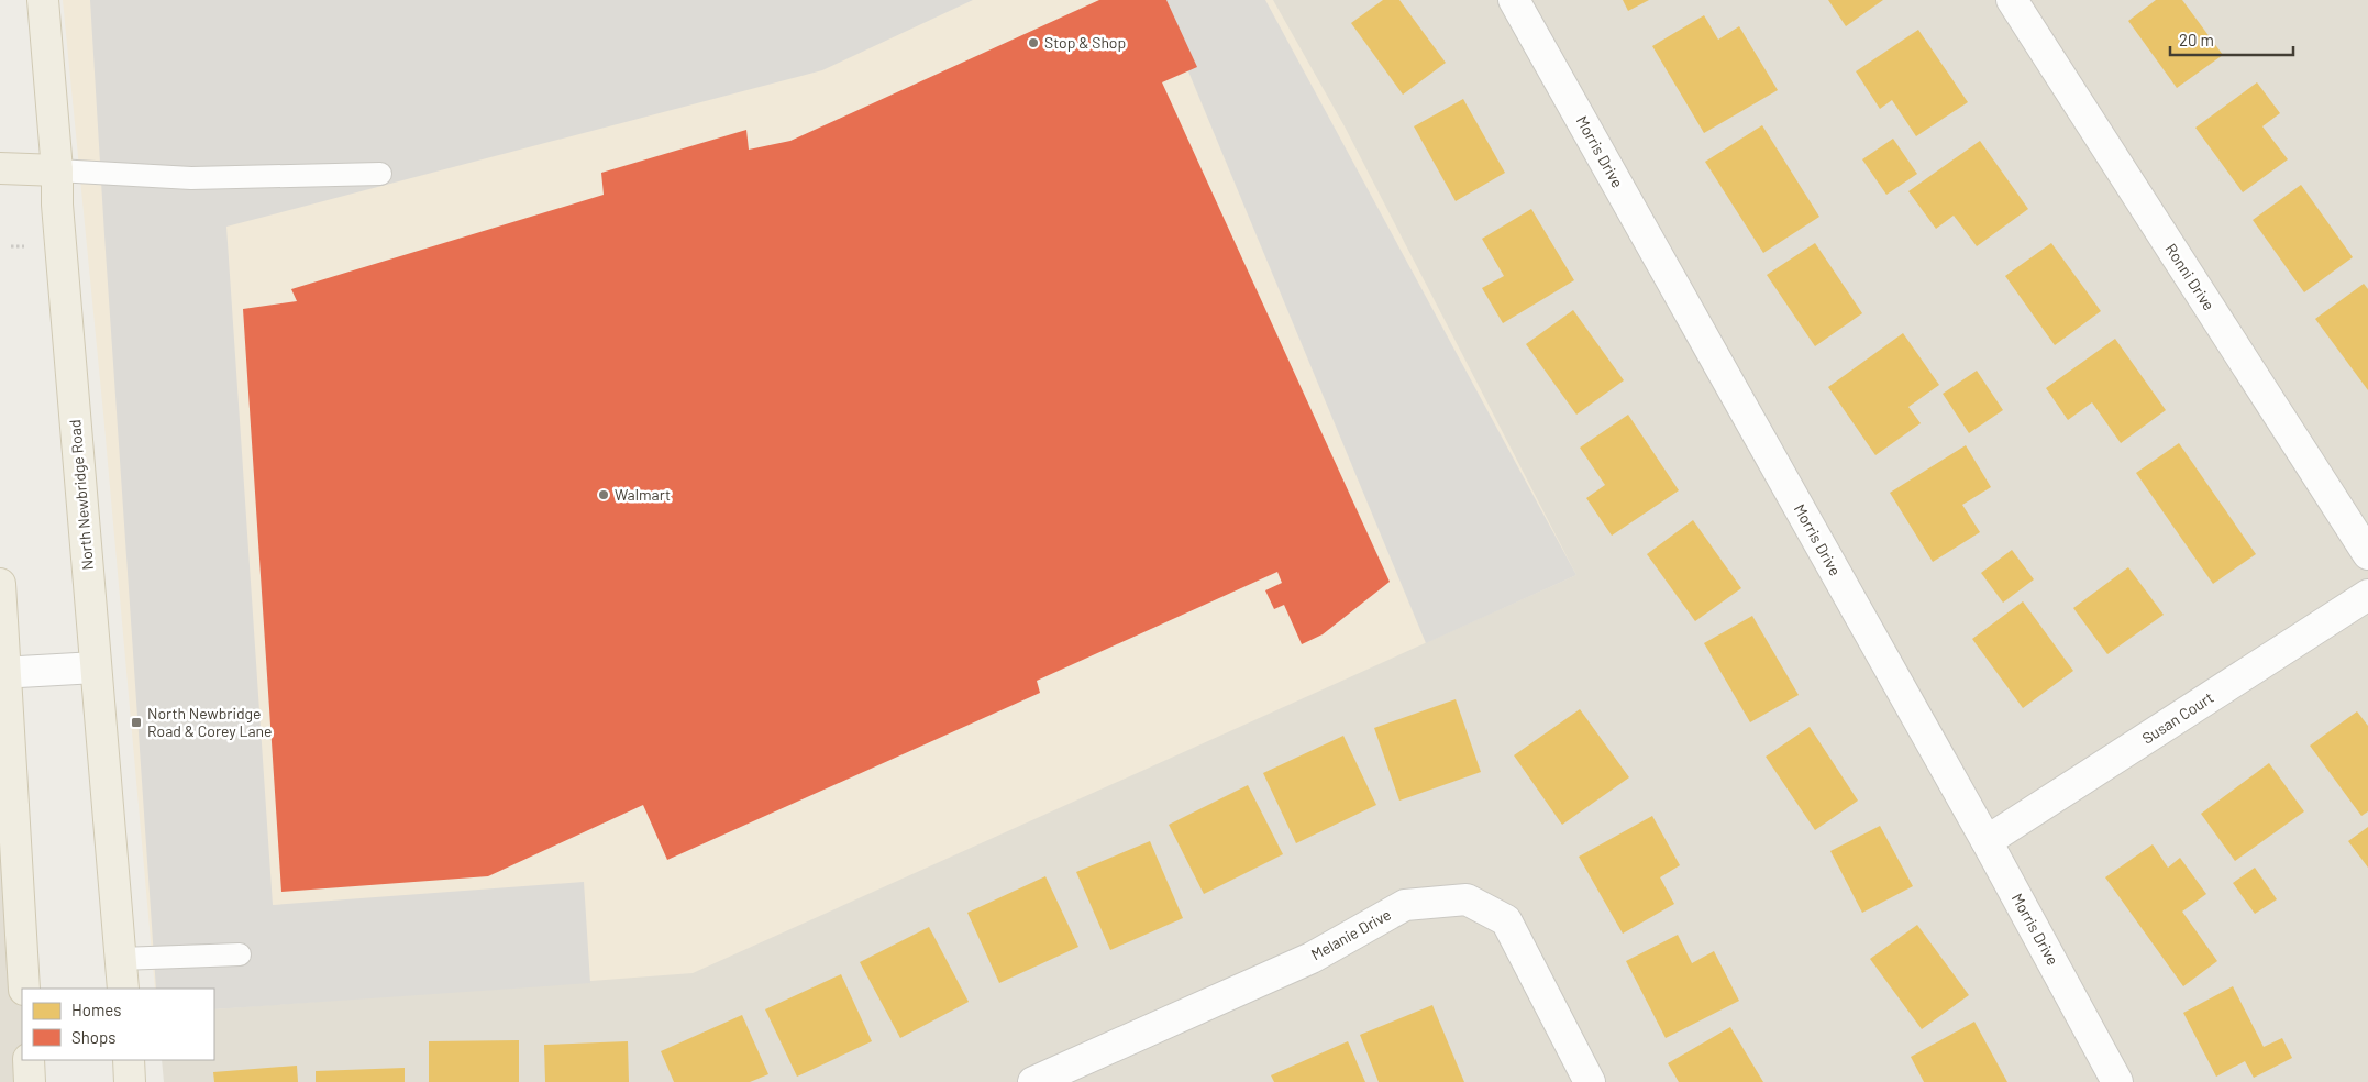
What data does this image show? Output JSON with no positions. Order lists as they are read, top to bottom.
{
  "streets": {
    "main road": ["North Newbridge Road"],
    "street": [
      "Morris Drive",
      "Ronni Drive",
      "Susan Court",
      "Melanie Drive"
    ]
  },
  "crossings": [
    ["Morris Drive", "Susan Court"]
  ],
  "places": {
    "other": ["Stop & Shop", "Walmart"],
    "transit": ["North Newbridge Road & Corey Lane"]
  },
  "legend": ["Homes", "Shops"],
  "scale_bar": "20 m"
}
